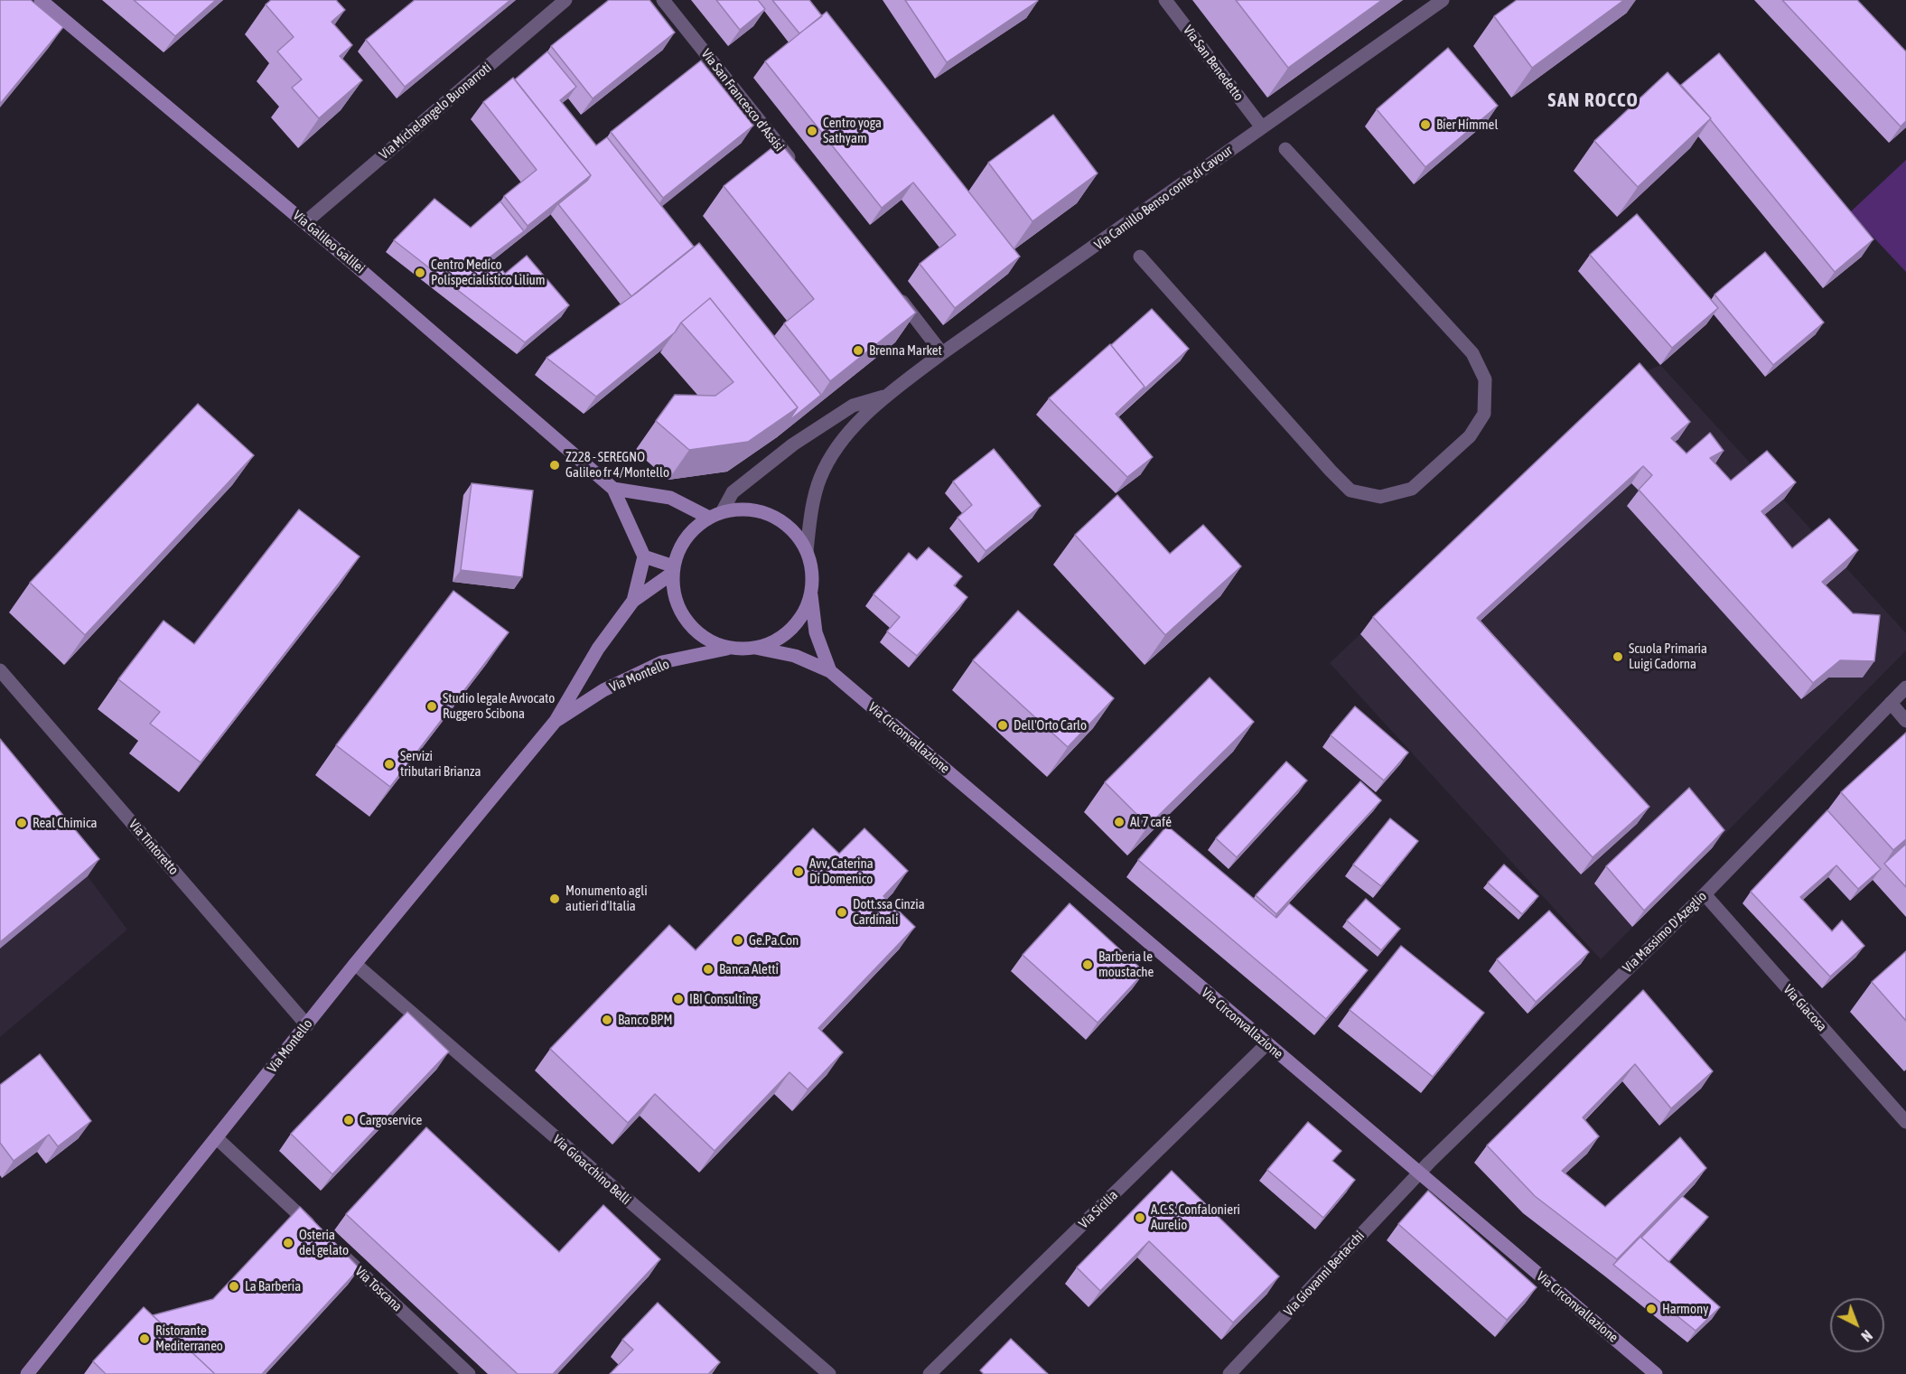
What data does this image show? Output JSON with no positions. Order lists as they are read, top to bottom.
{
  "streets": {
    "street": [
      "Via San Benedetto",
      "Via San Francesco d'Assisi",
      "Via Michelangelo Buonarroti",
      "Via Camillo Benso conte di Cavour",
      "Via Galileo Galilei",
      "Via Montello",
      "Via Circonvallazione",
      "Via Tintoretto",
      "Via Massimo D'Azeglio",
      "Via Giacosa",
      "Via Gioacchino Belli",
      "Via Sicilia",
      "Via Giovanni Bertacchi",
      "Via Toscana"
    ]
  },
  "crossings": [
    ["Via San Benedetto", "Via Camillo Benso conte di Cavour"],
    ["Via Michelangelo Buonarroti", "Via Galileo Galilei"],
    ["Via Camillo Benso conte di Cavour", "Via Montello"],
    ["Via Camillo Benso conte di Cavour", "Via Circonvallazione"],
    ["Via Montello", "Via Circonvallazione"],
    ["Via Montello", "Via Tintoretto"],
    ["Via Montello", "Via Gioacchino Belli"],
    ["Via Circonvallazione", "Via Massimo D'Azeglio"],
    ["Via Circonvallazione", "Via Sicilia"],
    ["Via Circonvallazione", "Via Giovanni Bertacchi"],
    ["Via Massimo D'Azeglio", "Via Giacosa"],
    ["Via Massimo D'Azeglio", "Via Giovanni Bertacchi"]
  ],
  "districts": ["SAN ROCCO"],
  "places": [
    "Bier Himmel",
    "Centro yoga Sathyam",
    "Centro Medico Polispecialistico Lilium",
    "Brenna Market",
    "Z228 - SEREGNO Galileo fr 4/Montello",
    "Scuola Primaria Luigi Cadorna",
    "Studio legale Avvocato Ruggero Scibona",
    "Dell'Orto Carlo",
    "Servizi tributari Brianza",
    "Al 7 café",
    "Real Chimica",
    "Avv. Caterina Di Domenico",
    "Monumento agli autieri d'Italia",
    "Dott.ssa Cinzia Cardinali",
    "Ge.Pa.Con",
    "Barberia le moustache",
    "Banca Aletti",
    "IBI Consulting",
    "Banco BPM",
    "Cargoservice",
    "A.C.S. Confalonieri Aurelio",
    "Osteria del gelato",
    "La Barberia",
    "Harmony",
    "Ristorante Mediterraneo"
  ],
  "north": "bottom right"
}
